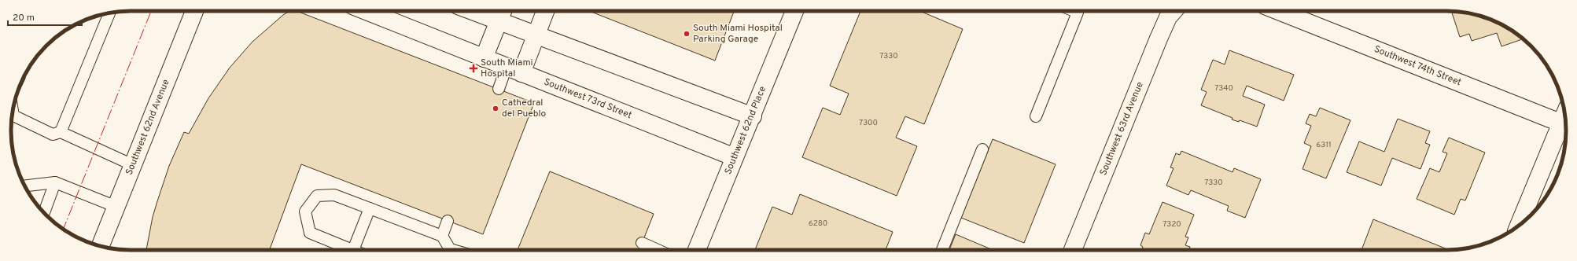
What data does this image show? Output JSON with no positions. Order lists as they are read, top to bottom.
{
  "streets": {
    "street": [
      "Southwest 74th Street",
      "Southwest 73rd Street",
      "Southwest 62nd Avenue",
      "Southwest 63rd Avenue",
      "Southwest 62nd Place"
    ]
  },
  "crossings": [
    ["Southwest 73rd Street", "Southwest 62nd Place"]
  ],
  "places": {
    "other": ["South Miami Hospital Parking Garage", "Cathedral del Pueblo"],
    "health": ["South Miami Hospital"]
  },
  "house_numbers": [
    "7330",
    "7340",
    "7300",
    "6311",
    "7330",
    "6280",
    "7320"
  ],
  "scale_bar": "20 m"
}
